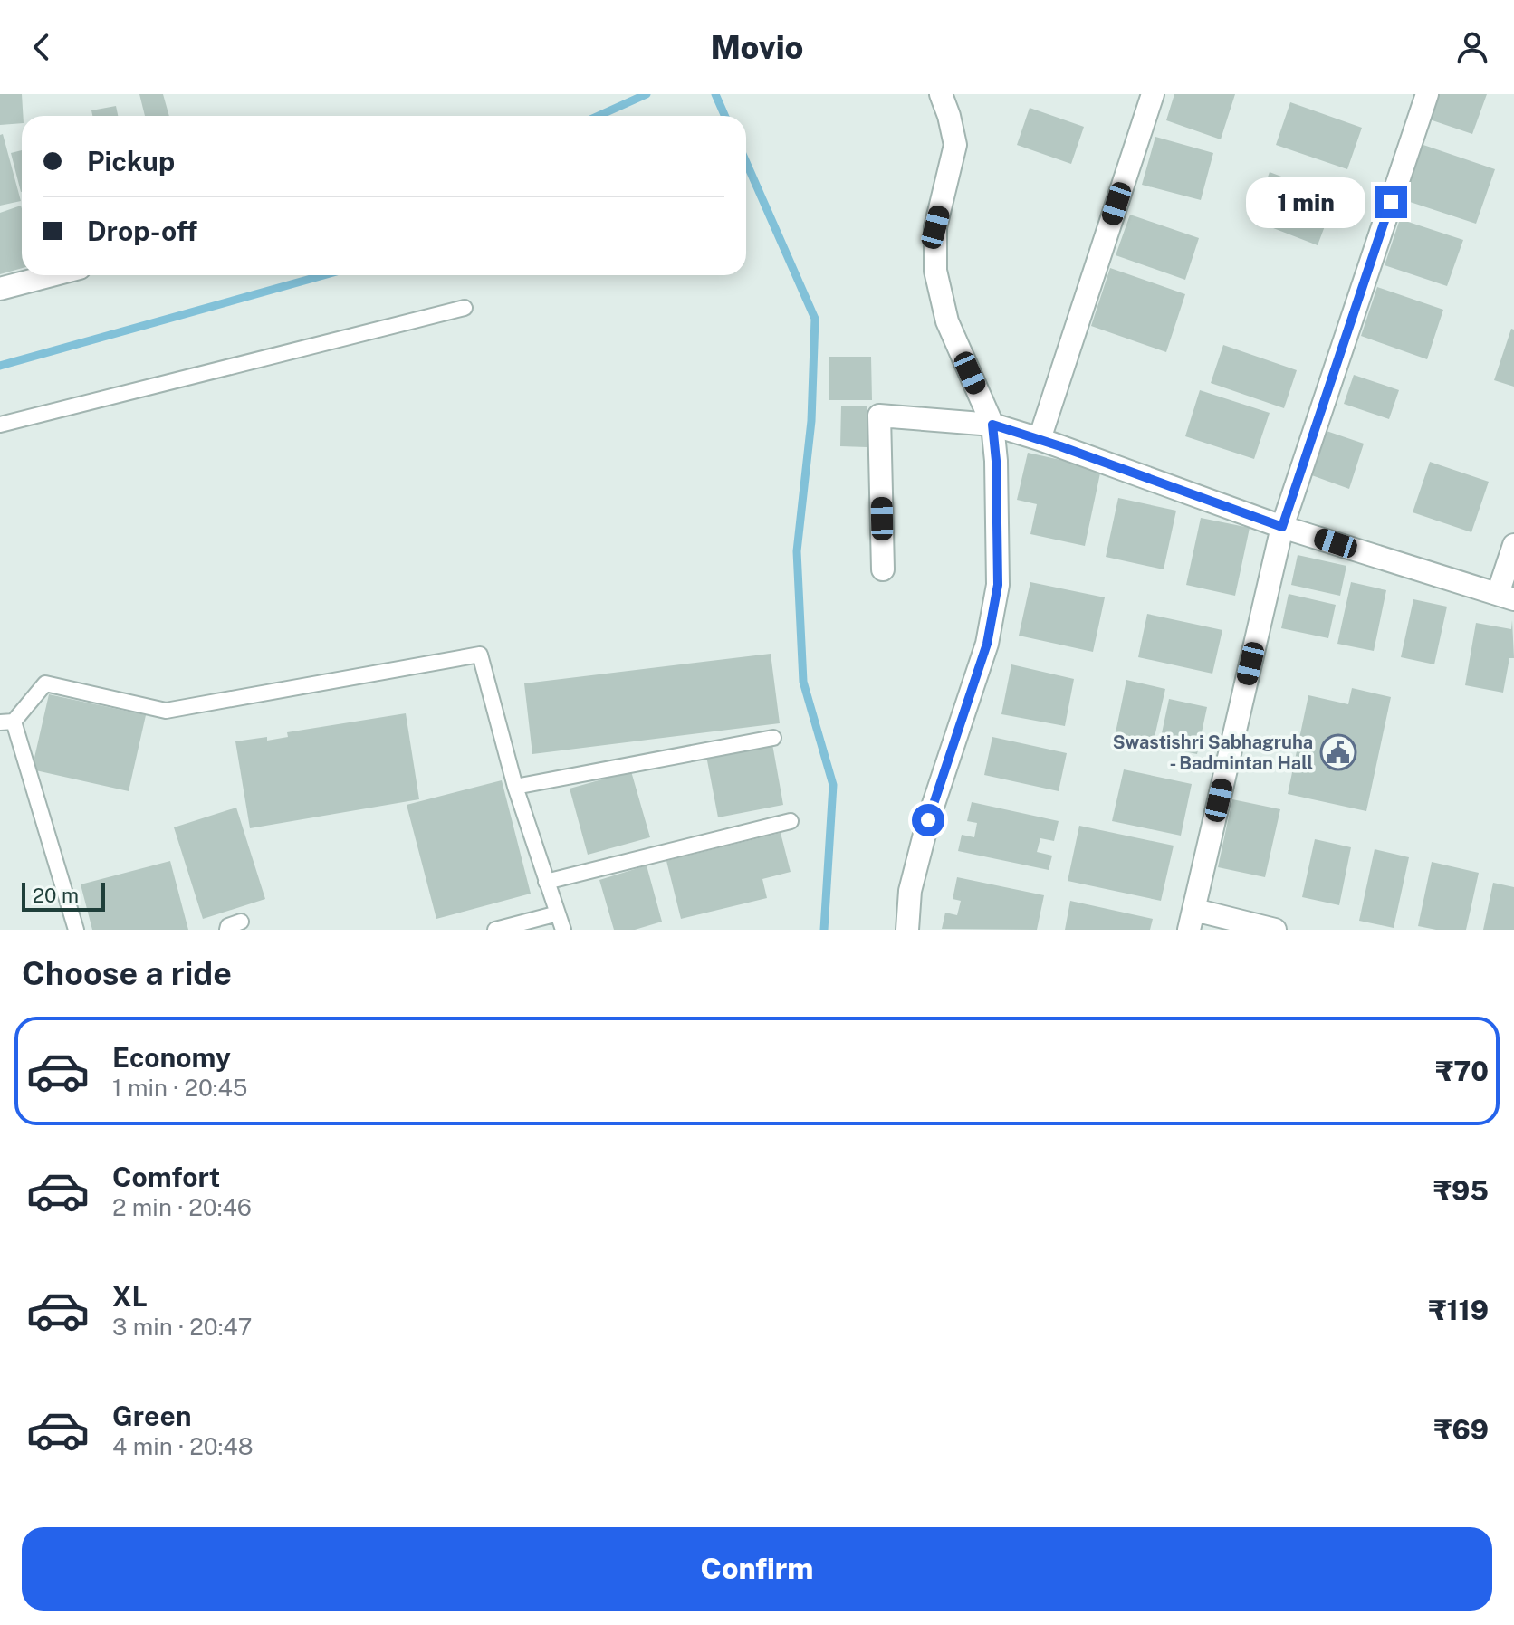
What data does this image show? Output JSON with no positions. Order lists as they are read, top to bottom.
{
  "places": {
    "public building": ["Swastishri Sabhagruha - Badmintan Hall"]
  },
  "scale_bar": "20 m",
  "page": {
    "header": "Movio",
    "banner": ["Pickup", "Drop-off"],
    "bubble": "1 min",
    "scale": "20 m",
    "heading": "Choose a ride",
    "list": [
      {
        "name": "Economy",
        "note": "1 min · 20:45",
        "value": "₹70"
      },
      {
        "name": "Comfort",
        "note": "2 min · 20:46",
        "value": "₹95"
      },
      {
        "name": "XL",
        "note": "3 min · 20:47",
        "value": "₹119"
      },
      {
        "name": "Green",
        "note": "4 min · 20:48",
        "value": "₹69"
      }
    ],
    "buttons": "Confirm"
  }
}
